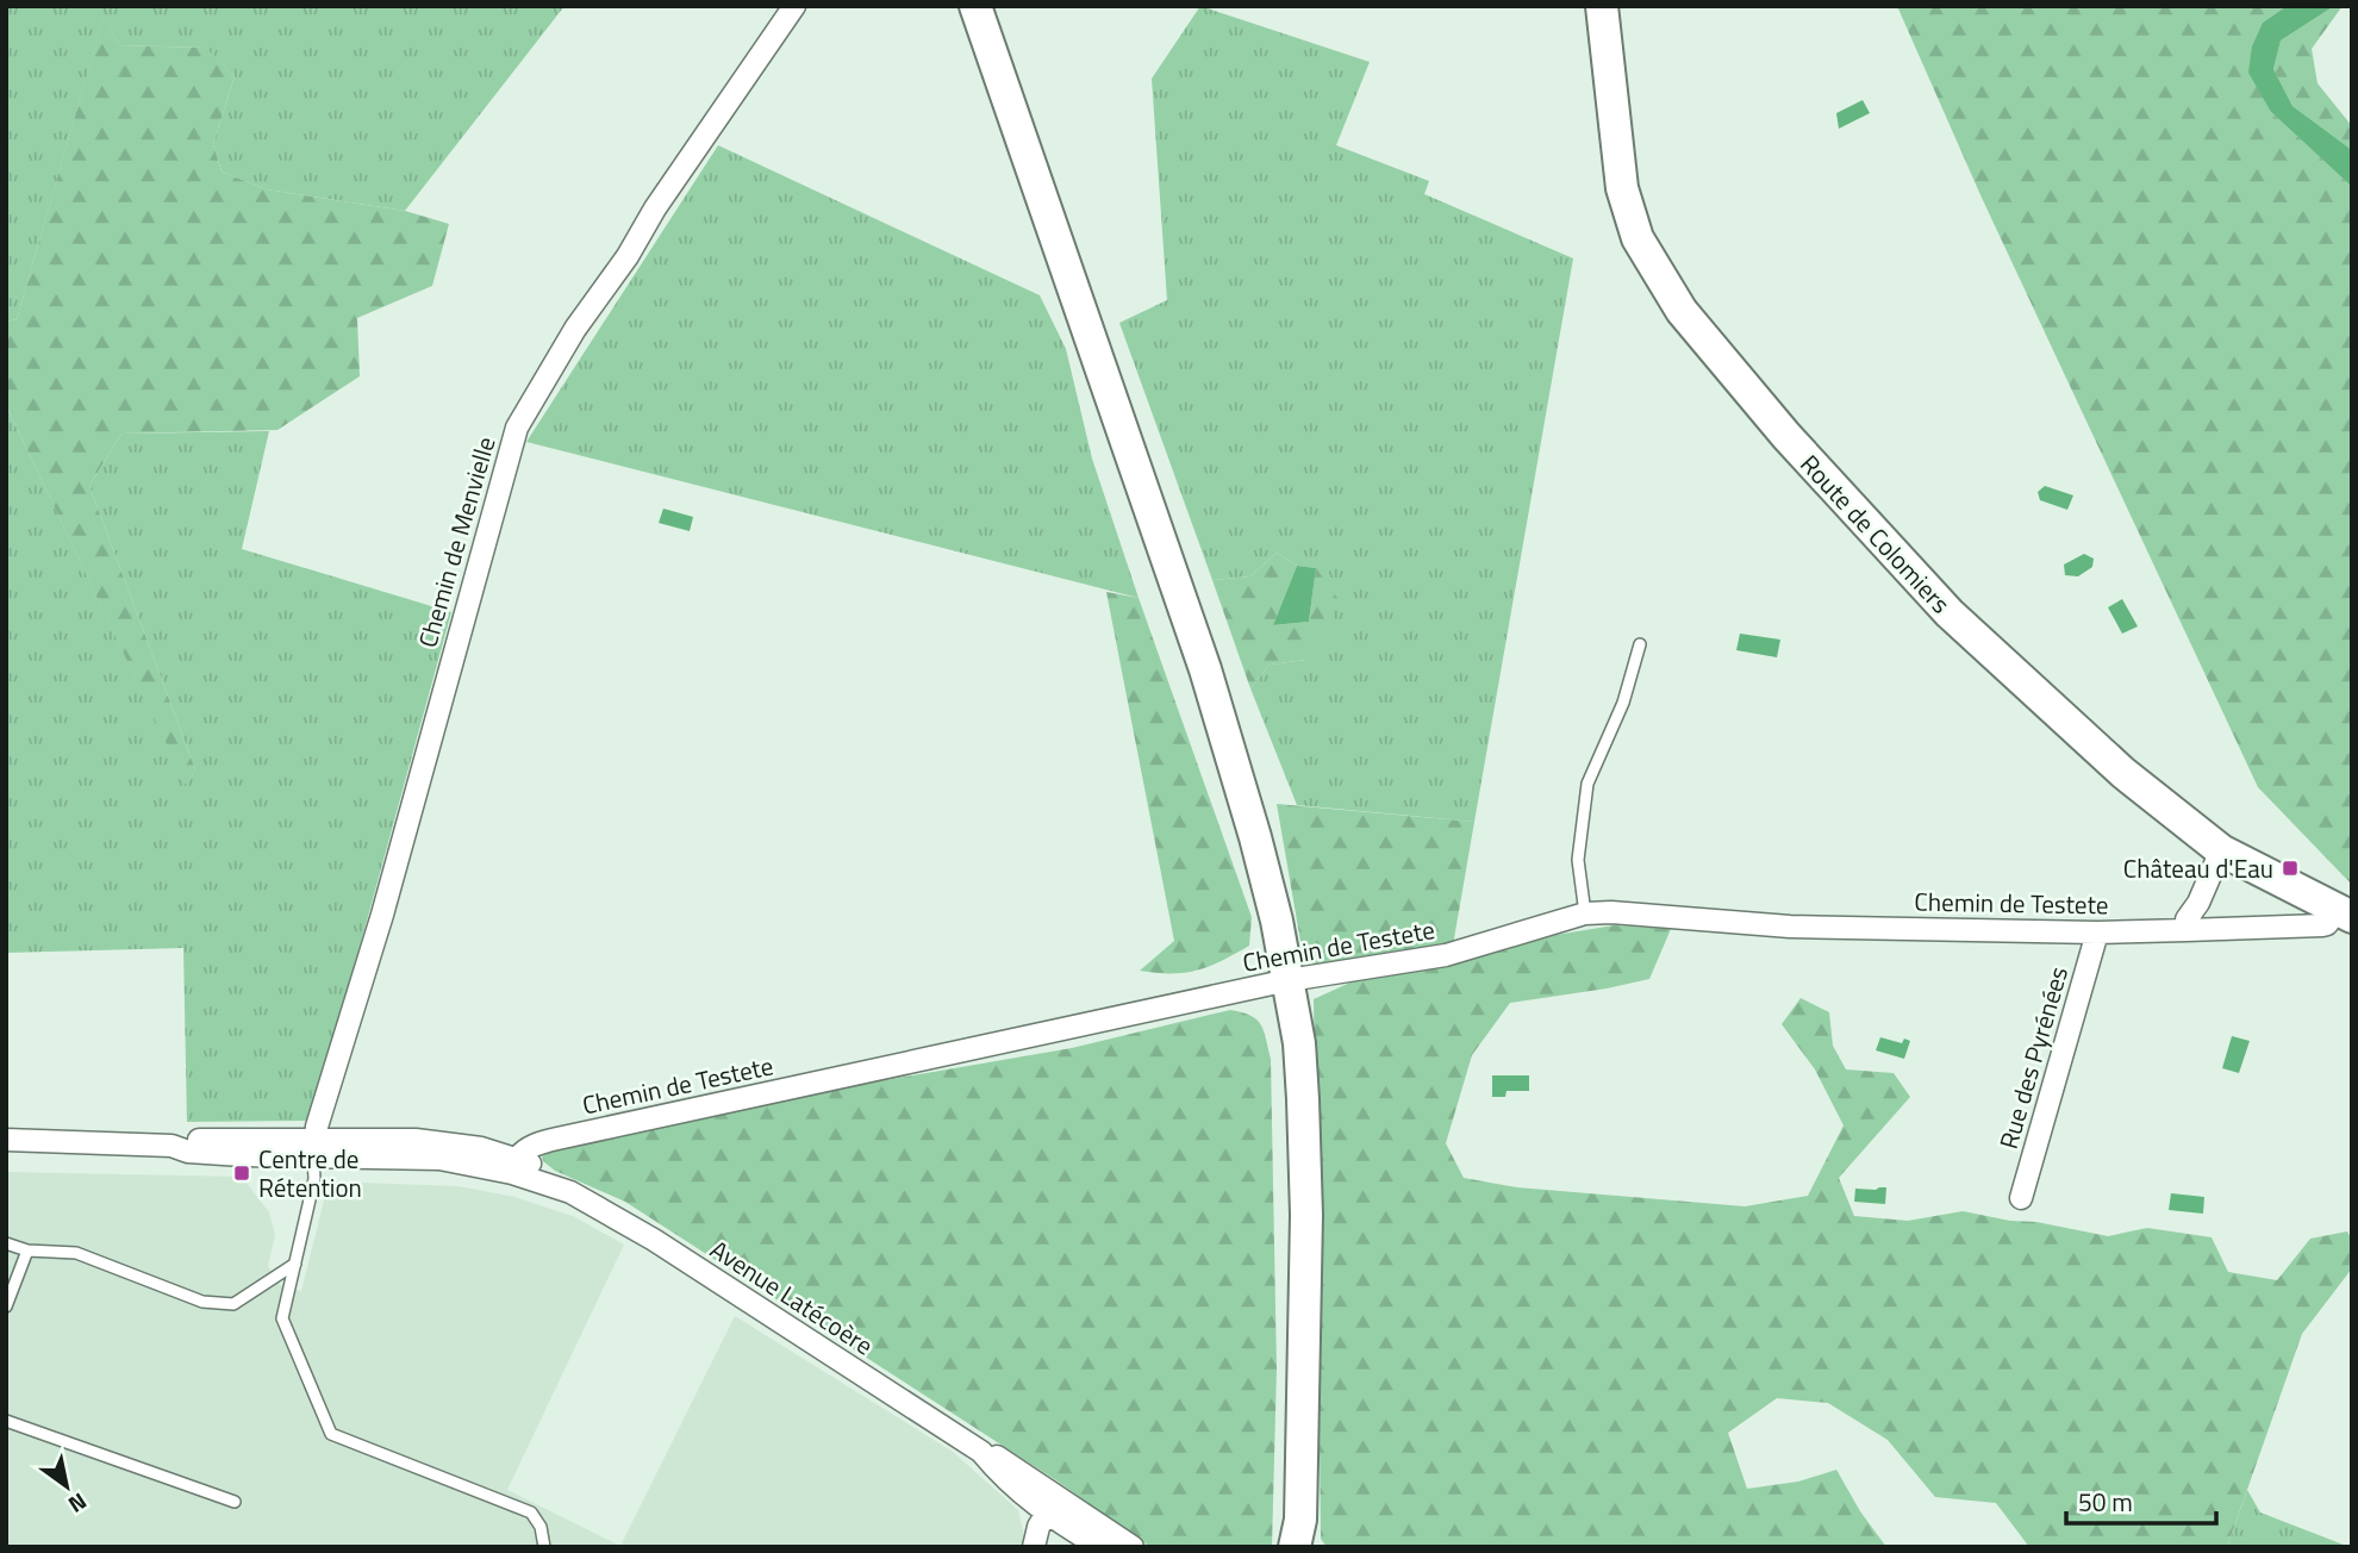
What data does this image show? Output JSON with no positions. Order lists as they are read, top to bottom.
{
  "streets": {
    "main road": ["Route de Colomiers"],
    "street": [
      "Chemin de Menvielle",
      "Chemin de Testete",
      "Rue des Pyrénées",
      "Avenue Latécoère"
    ]
  },
  "crossings": [
    ["Route de Colomiers", "Chemin de Testete"],
    ["Chemin de Menvielle", "Avenue Latécoère"],
    ["Chemin de Testete", "Rue des Pyrénées"],
    ["Chemin de Testete", "Avenue Latécoère"]
  ],
  "places": {
    "transit": ["Château d'Eau", "Centre de Rétention"]
  },
  "scale_bar": "50 m",
  "north": "bottom right"
}
